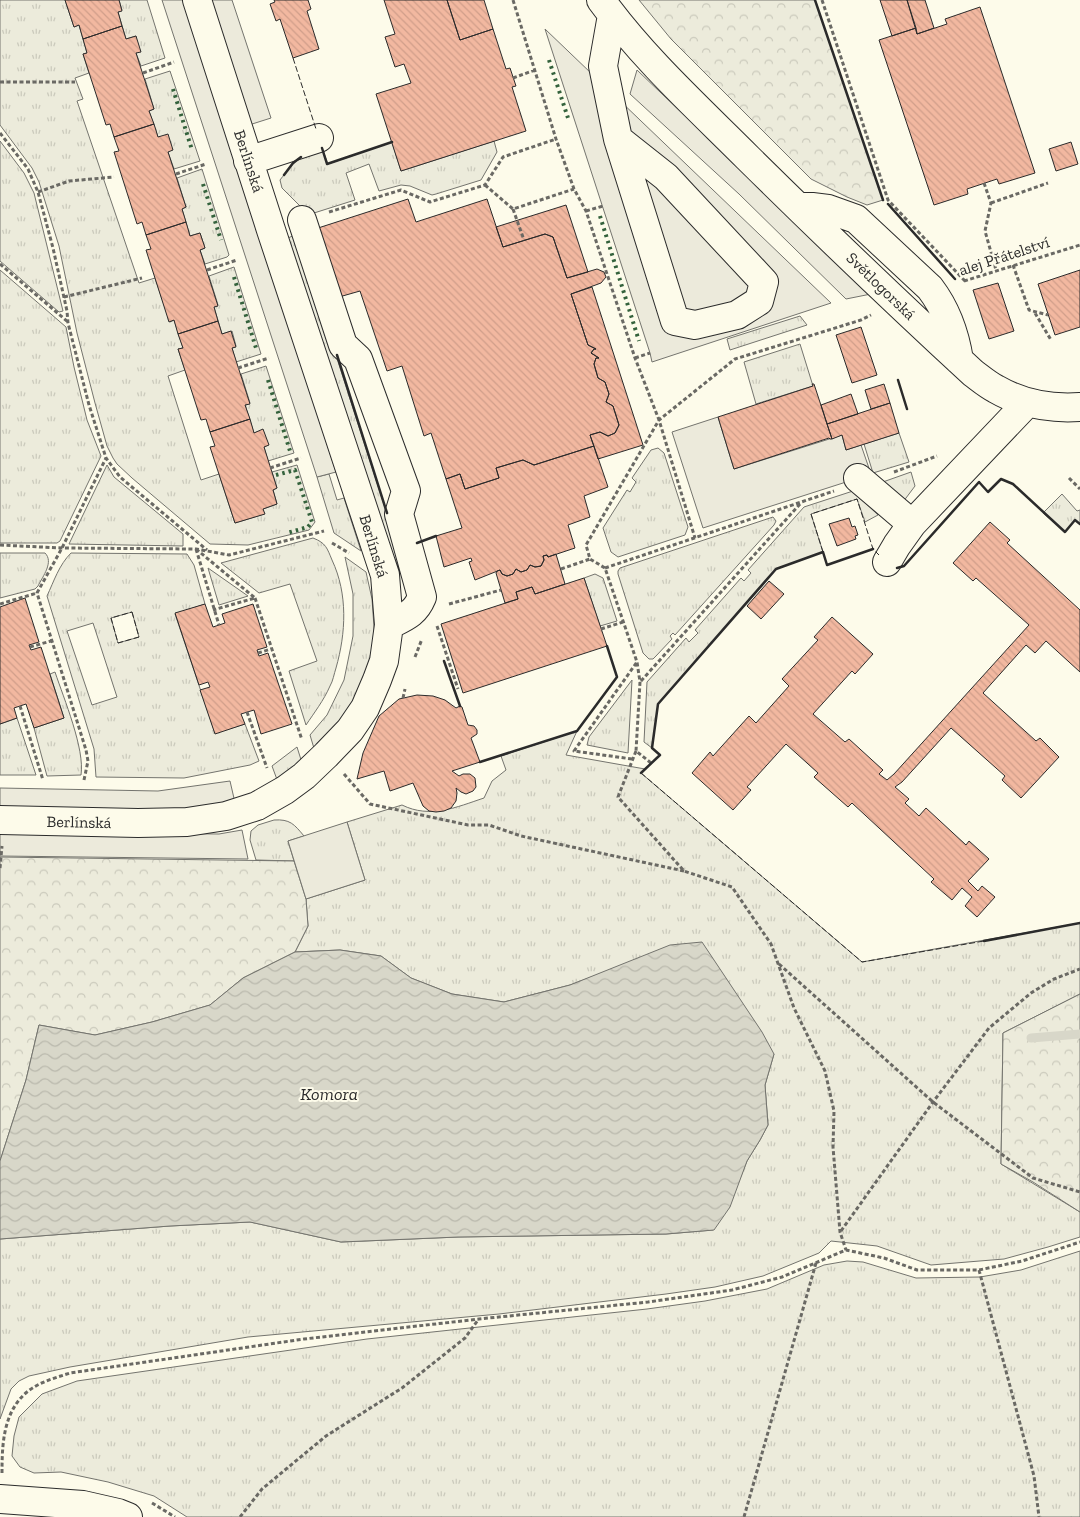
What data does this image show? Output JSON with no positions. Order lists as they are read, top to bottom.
{
  "streets": {
    "street": ["Berlínská", "Světlogorská"],
    "path": ["alej Přátelství"]
  },
  "water": ["Komora"]
}
